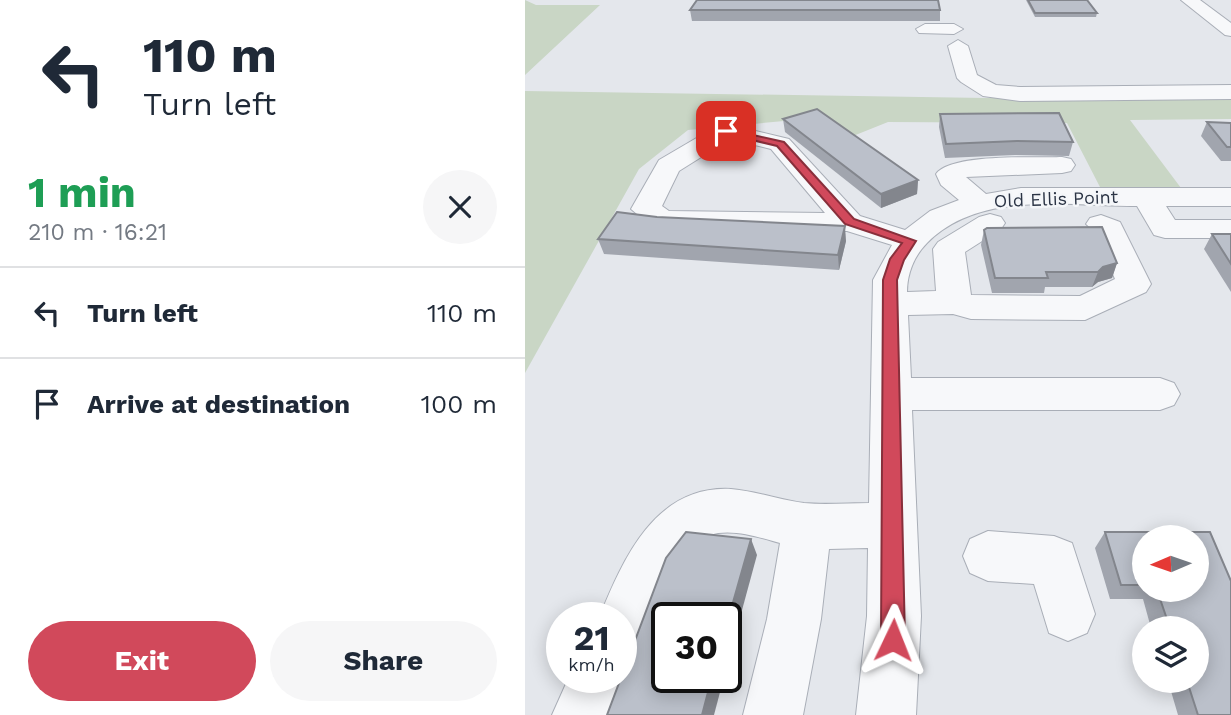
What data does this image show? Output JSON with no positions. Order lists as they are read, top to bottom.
{
  "streets": {
    "street": ["Old Ellis Point"]
  },
  "north": "left",
  "page": {
    "turn": ["110 m", "Turn left"],
    "heading": ["1 min", "210 m · 16:21"],
    "list": [
      {
        "name": "Turn left",
        "value": "110 m"
      },
      {
        "name": "Arrive at destination",
        "value": "100 m"
      }
    ],
    "speed": "21 km/h",
    "limit": "30",
    "buttons": ["Exit", "Share"]
  }
}
